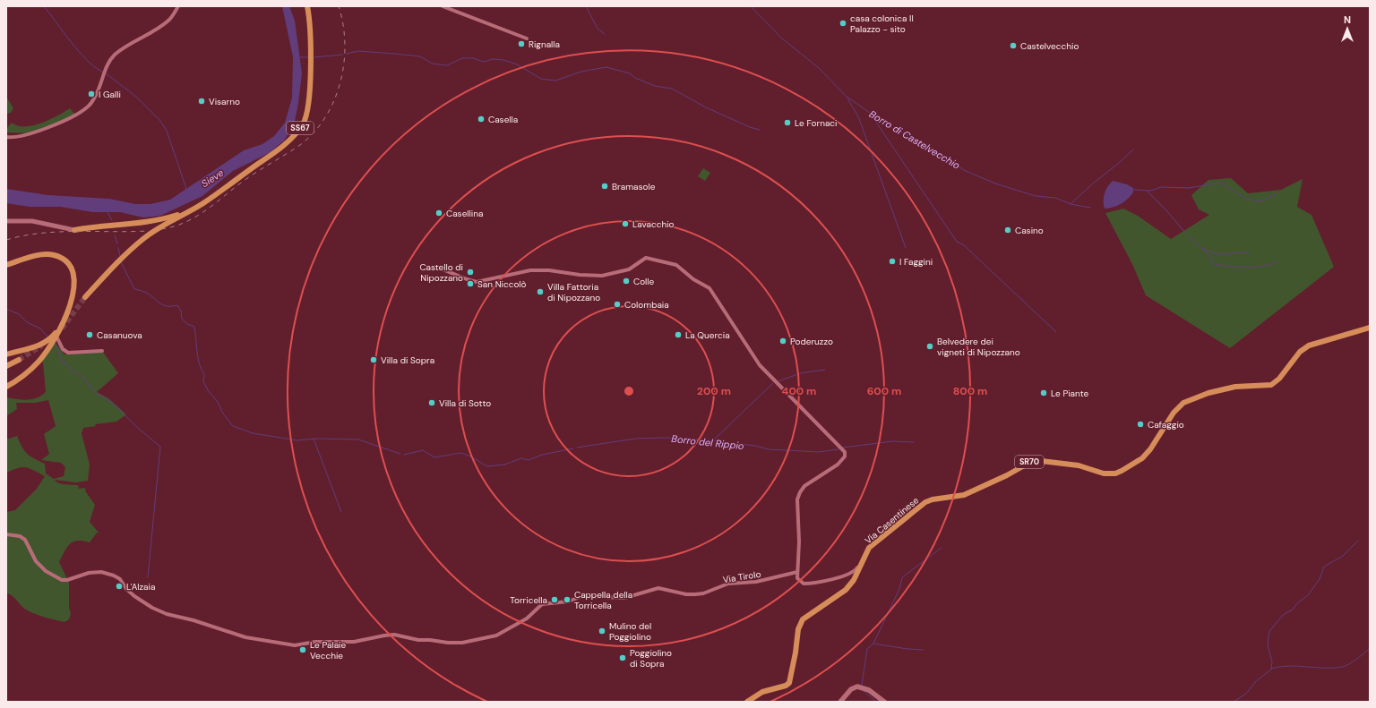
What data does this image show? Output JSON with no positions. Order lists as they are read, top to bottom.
{
  "streets": {
    "main road": ["SS67", "SR70", "Via Casentinese"],
    "street": ["Via Tirolo"]
  },
  "water": ["Borro di Castelvecchio", "Sieve", "Borro del Rippio"],
  "places": [
    "casa colonica Il Palazzo - sito",
    "Rignalla",
    "Castelvecchio",
    "I Galli",
    "Visarno",
    "Casella",
    "Le Fornaci",
    "Bramasole",
    "Casellina",
    "Lavacchio",
    "Casino",
    "I Faggini",
    "Castello di Nipozzano",
    "Colle",
    "San Niccolò",
    "Villa Fattoria di Nipozzano",
    "Colombaia",
    "Casanuova",
    "La Quercia",
    "Poderuzzo",
    "Belvedere dei vigneti di Nipozzano",
    "Villa di Sopra",
    "Le Piante",
    "Villa di Sotto",
    "Cafaggio",
    "L'Alzaia",
    "Torricella",
    "Cappella della Torricella",
    "Mulino del Poggiolino",
    "Le Palaie Vecchie",
    "Poggiolino di Sopra"
  ],
  "north": "top",
  "rings": [
    "200 m",
    "400 m",
    "600 m",
    "800 m"
  ]
}
